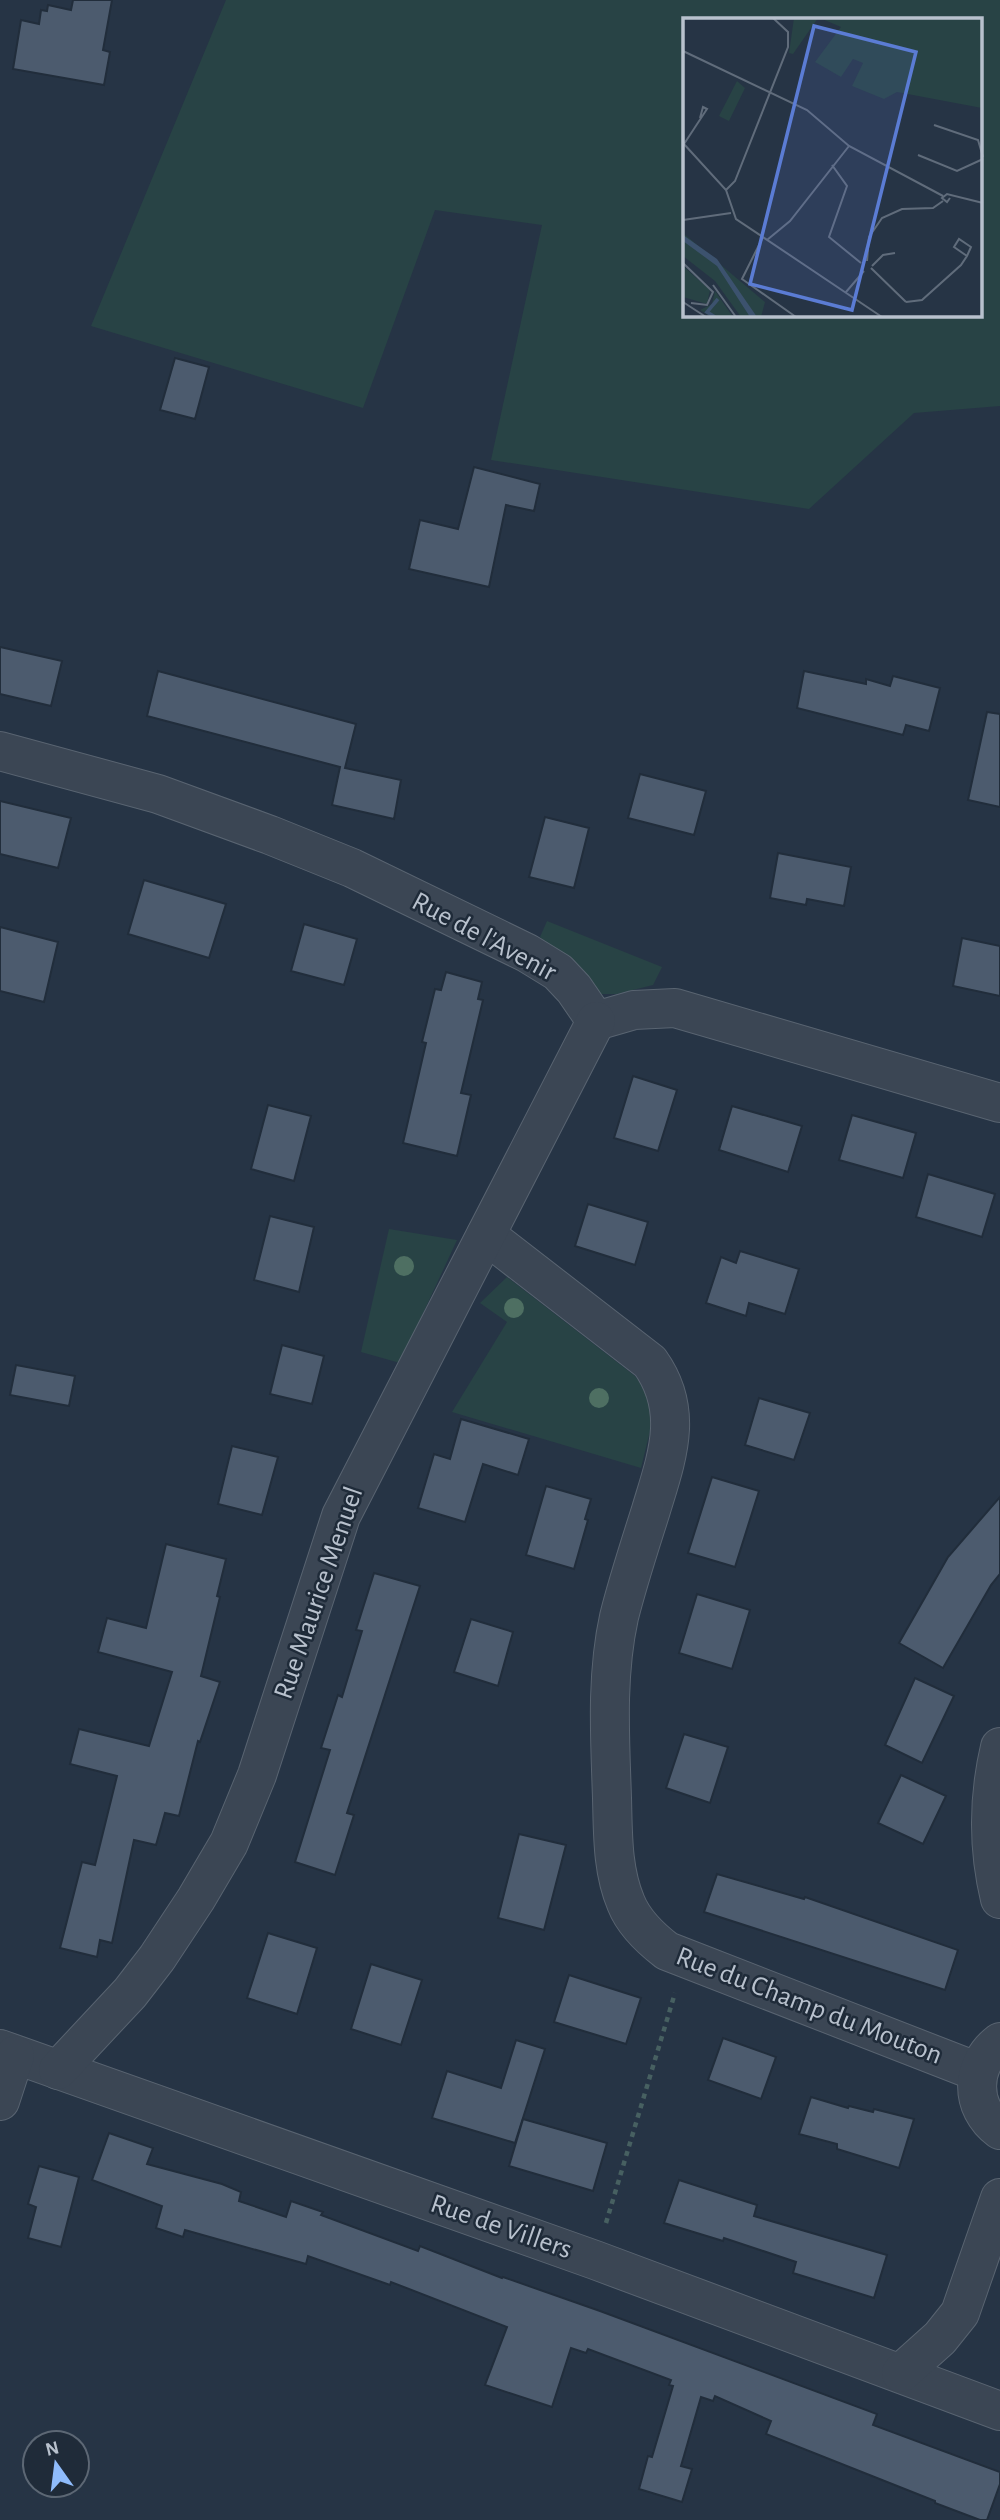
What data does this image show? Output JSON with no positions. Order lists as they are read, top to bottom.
{
  "streets": {
    "street": [
      "Rue de l'Avenir",
      "Rue Maurice Menuel",
      "Rue du Champ du Mouton",
      "Rue de Villers"
    ]
  },
  "crossings": [
    ["Rue de l'Avenir", "Rue Maurice Menuel"],
    ["Rue Maurice Menuel", "Rue du Champ du Mouton"],
    ["Rue Maurice Menuel", "Rue de Villers"]
  ],
  "north": "top"
}
